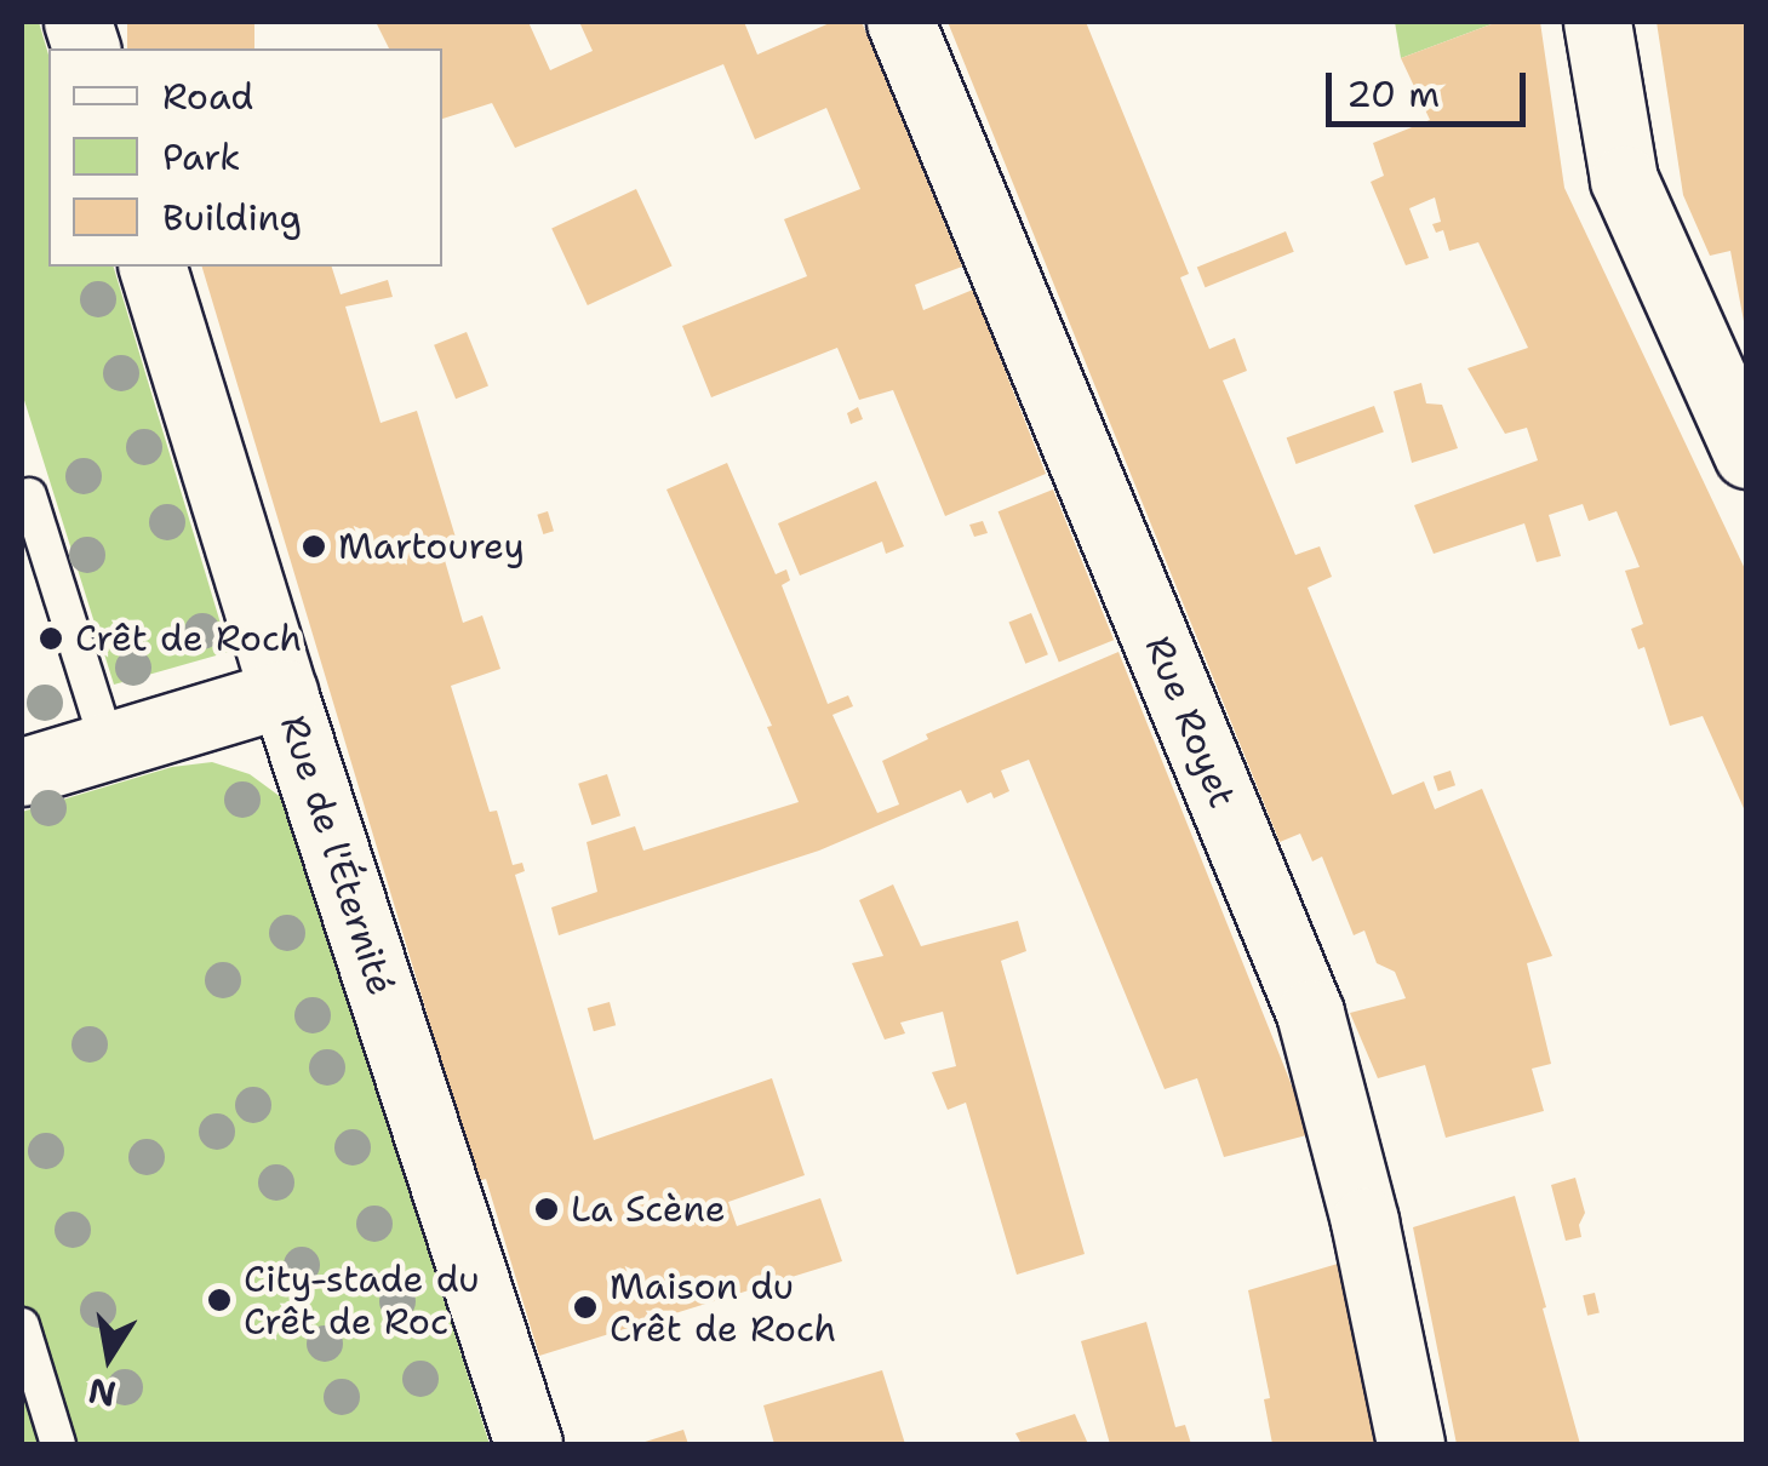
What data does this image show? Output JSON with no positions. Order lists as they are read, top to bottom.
{
  "streets": {
    "street": ["Rue Royet", "Rue de l'Éternité"]
  },
  "places": [
    "Martourey",
    "Crêt de Roch",
    "La Scène",
    "City-stade du Crêt de Roc",
    "Maison du Crêt de Roch"
  ],
  "legend": ["Road", "Park", "Building"],
  "scale_bar": "20 m",
  "north": "bottom"
}
